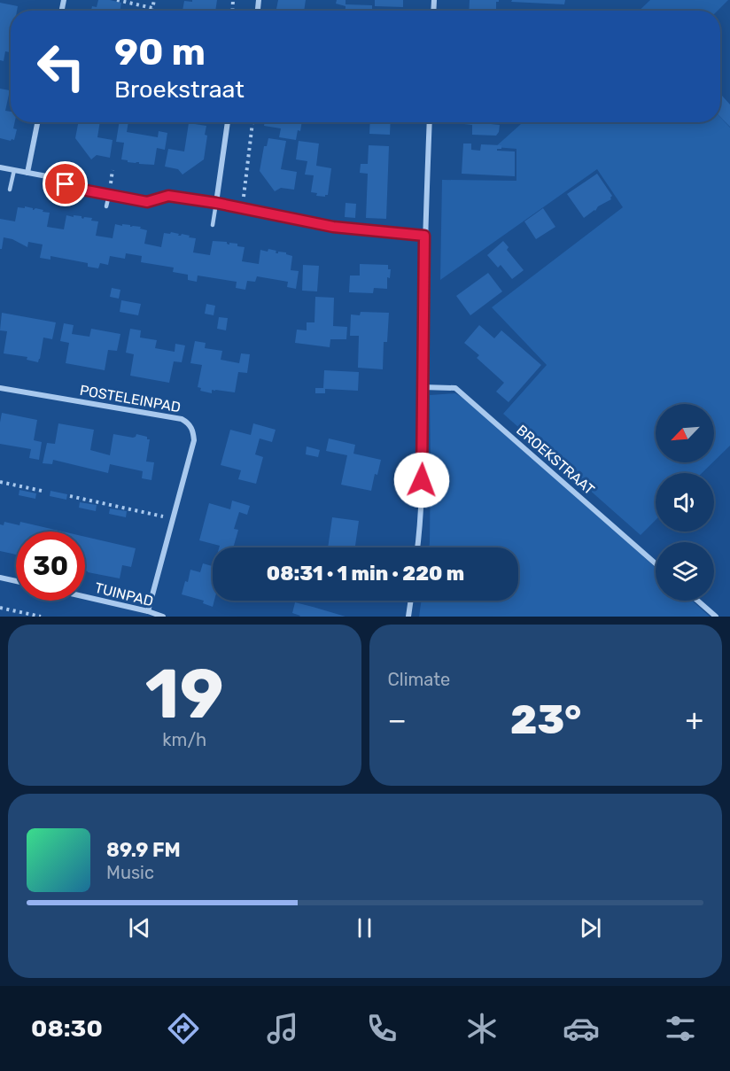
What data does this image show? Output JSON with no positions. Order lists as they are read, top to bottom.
{
  "streets": {
    "street": ["POSTELEINPAD", "BROEKSTRAAT", "TUINPAD"]
  },
  "crossings": [
    ["POSTELEINPAD", "TUINPAD"]
  ],
  "north": "bottom left",
  "page": {
    "turn": ["90 m", "Broekstraat"],
    "limit": "30",
    "trip": "08:31 · 1 min · 220 m",
    "tile": [
      ["19", "km/h"],
      "Climate"
    ],
    "heat": ["−", "23°", "+"],
    "song": ["89.9 FM", "Music"],
    "tabs": "08:30"
  }
}
